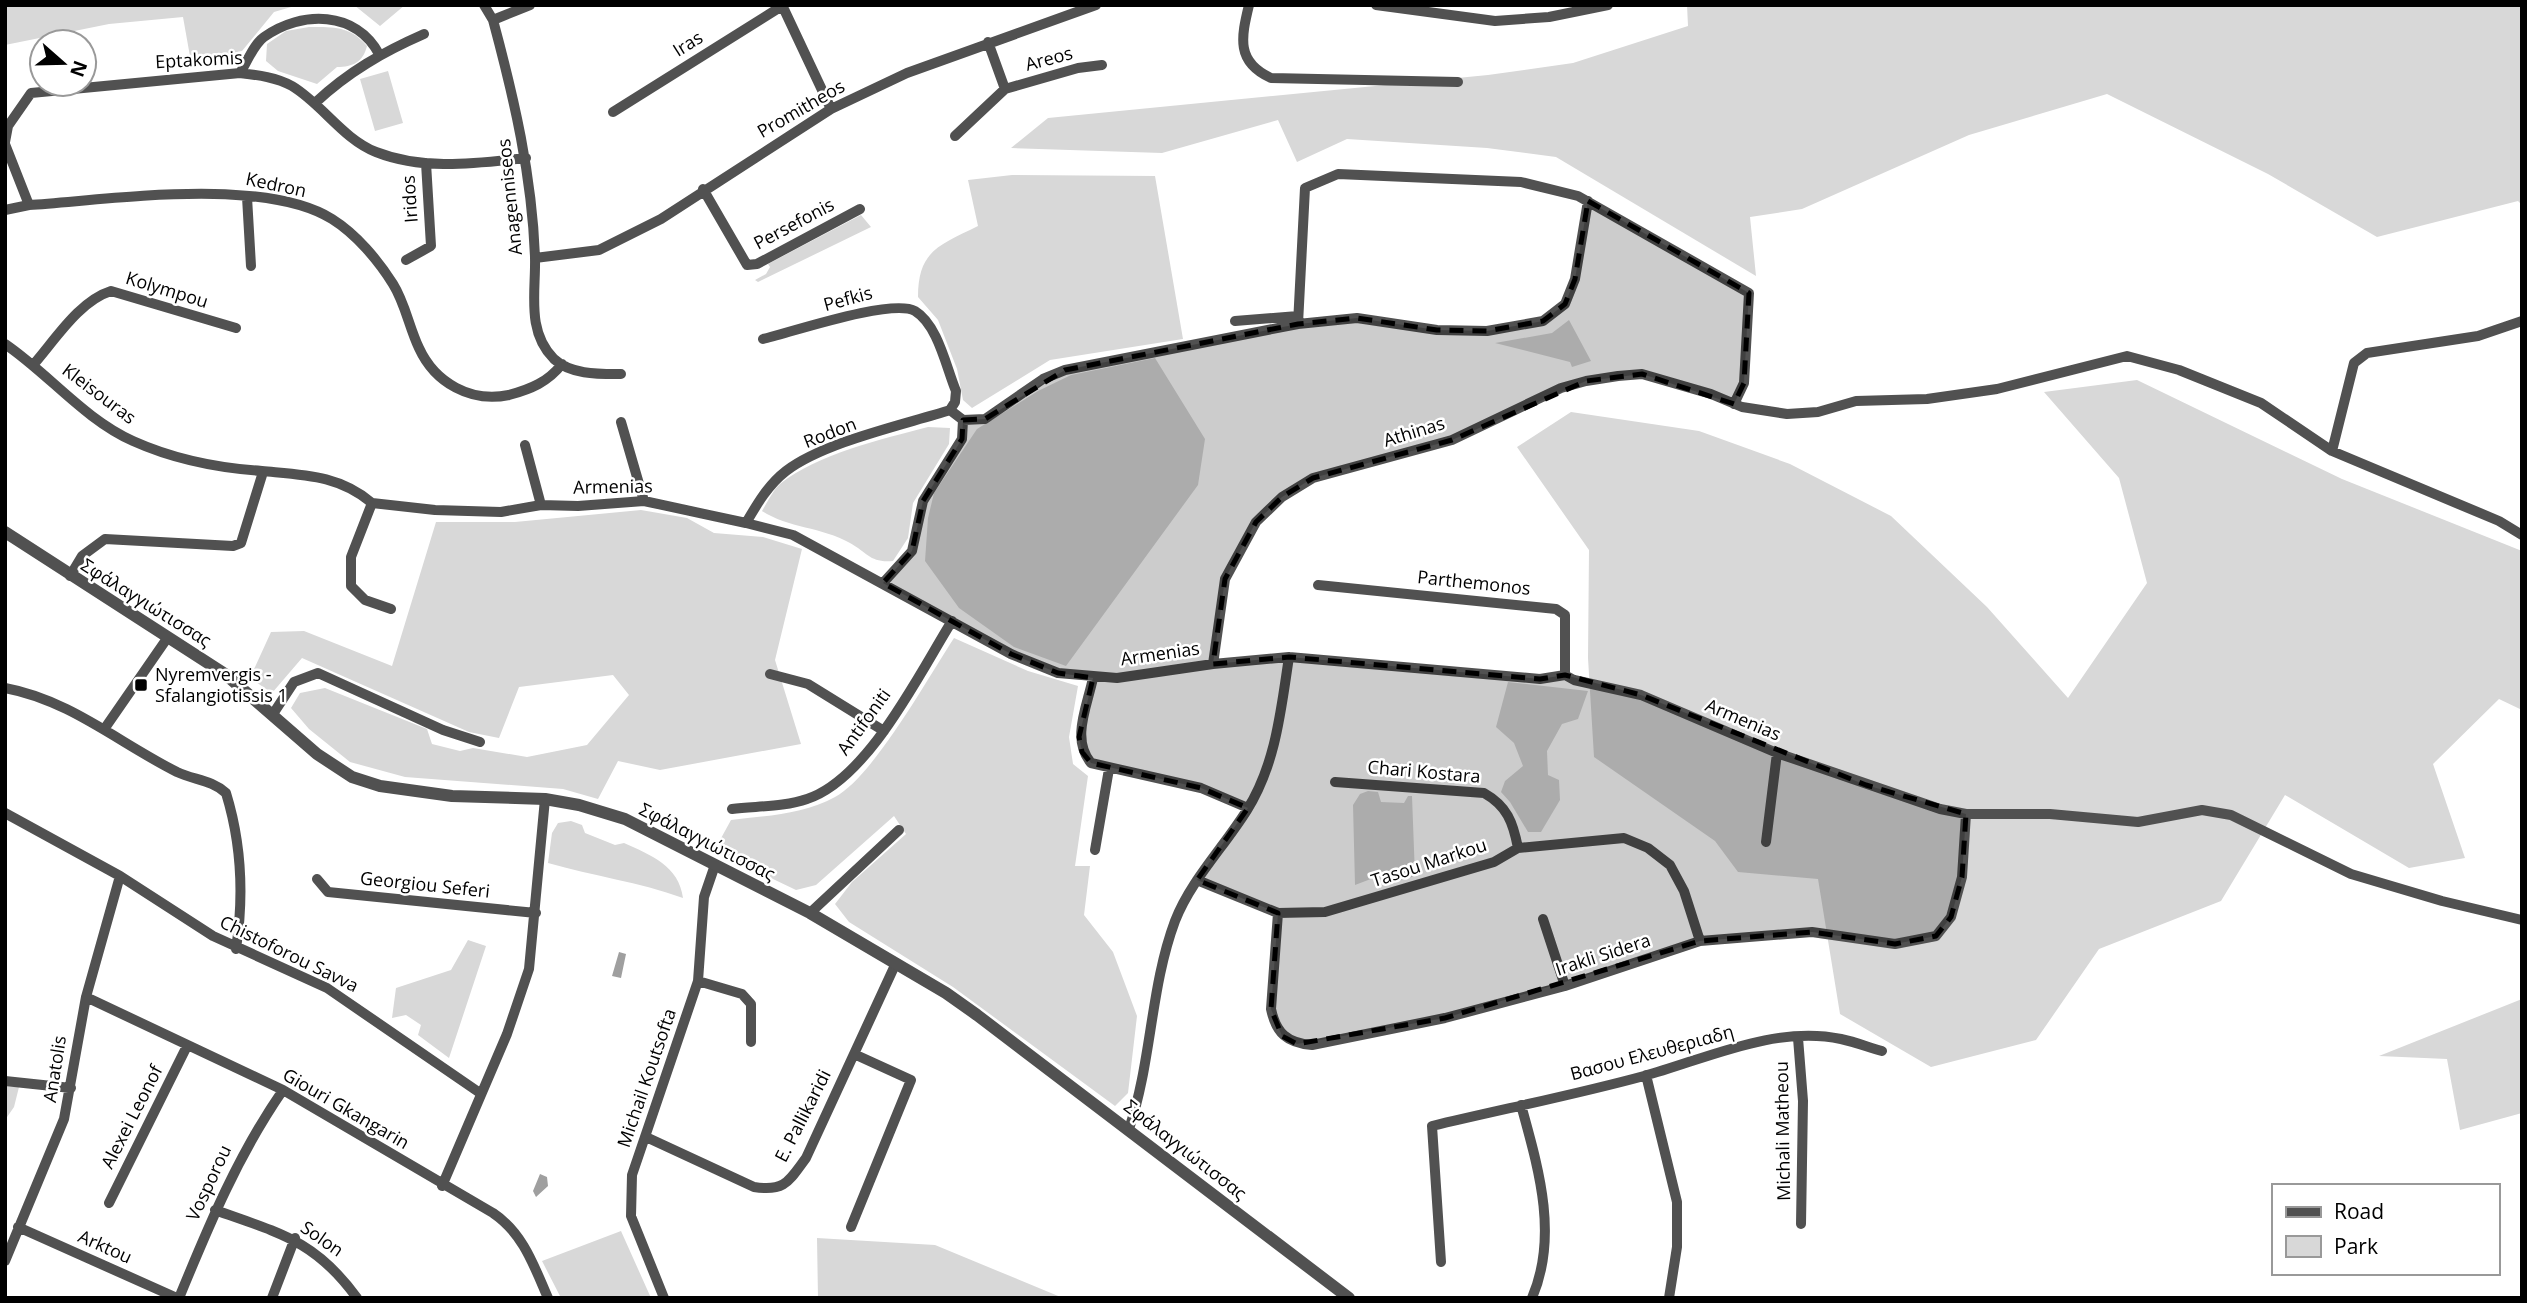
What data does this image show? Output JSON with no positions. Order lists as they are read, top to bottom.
{
  "streets": {
    "street": [
      "Iras",
      "Areos",
      "Eptakomis",
      "Promitheos",
      "Kedron",
      "Anagenniseos",
      "Iridos",
      "Persefonis",
      "Kolympou",
      "Pefkis",
      "Kleisouras",
      "Athinas",
      "Rodon",
      "Armenias",
      "Parthemonos",
      "Σφάλαγγιώτισσας",
      "Antifoniti",
      "Chari Kostara",
      "Tasou Markou",
      "Georgiou Seferi",
      "Chistoforou Savva",
      "Irakli Sidera",
      "Βασου Ελευθεριαδη",
      "Anatolis",
      "Michail Koutsofta",
      "Giouri Gkangarin",
      "E. Pallikaridi",
      "Alexei Leonof",
      "Michali Matheou",
      "Vosporou",
      "Solon",
      "Arktou"
    ]
  },
  "crossings": [
    ["Eptakomis", "Kedron"],
    ["Eptakomis", "Anagenniseos"],
    ["Eptakomis", "Iridos"],
    ["Promitheos", "Anagenniseos"],
    ["Promitheos", "Persefonis"],
    ["Kedron", "Anagenniseos"],
    ["Kolympou", "Kleisouras"],
    ["Pefkis", "Rodon"],
    ["Kleisouras", "Armenias"],
    ["Athinas", "Armenias"],
    ["Rodon", "Armenias"],
    ["Armenias", "Parthemonos"],
    ["Armenias", "Antifoniti"],
    ["Armenias", "Irakli Sidera"],
    ["Σφάλαγγιώτισσας", "Michail Koutsofta"],
    ["Σφάλαγγιώτισσας", "E. Pallikaridi"],
    ["Chari Kostara", "Tasou Markou"],
    ["Tasou Markou", "Irakli Sidera"],
    ["Chistoforou Savva", "Anatolis"],
    ["Βασου Ελευθεριαδη", "Michali Matheou"],
    ["Anatolis", "Giouri Gkangarin"],
    ["Anatolis", "Arktou"],
    ["Michail Koutsofta", "E. Pallikaridi"],
    ["Giouri Gkangarin", "Alexei Leonof"],
    ["Giouri Gkangarin", "Vosporou"],
    ["Vosporou", "Solon"],
    ["Vosporou", "Arktou"]
  ],
  "places": {
    "transit": ["Nyremvergis - Sfalangiotissis 1"]
  },
  "legend": ["Road", "Park"],
  "north": "right"
}
